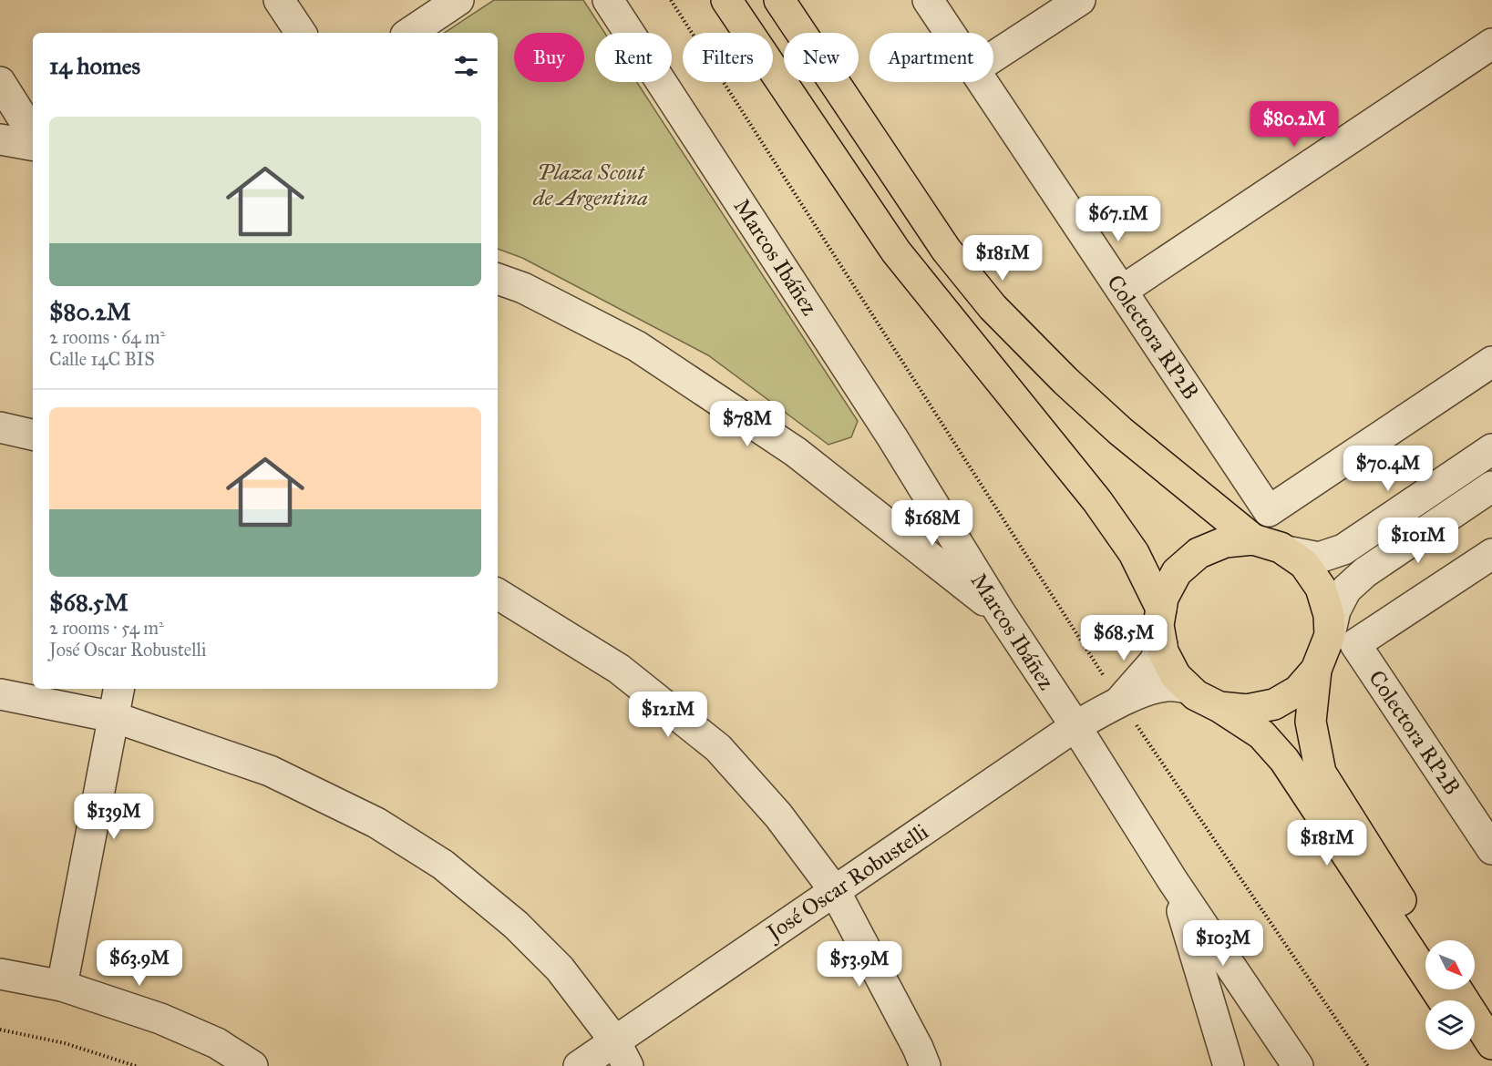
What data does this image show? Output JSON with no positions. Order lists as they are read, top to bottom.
{
  "streets": {
    "street": ["Marcos Ibáñez", "Colectora RP2B", "José Oscar Robustelli"]
  },
  "crossings": [
    ["Marcos Ibáñez", "José Oscar Robustelli"]
  ],
  "parks": ["Plaza Scout de Argentina"],
  "north": "bottom right",
  "page": {
    "chip": [
      "Buy",
      "Rent",
      "Filters",
      "New",
      "Apartment"
    ],
    "heading": "14 homes",
    "list": [
      {
        "name": "$80.2M",
        "note": "2 rooms · 64 m² · Calle 14C BIS"
      },
      {
        "name": "$68.5M",
        "note": "2 rooms · 54 m² · José Oscar Robustelli"
      }
    ],
    "price": [
      "$80.2M",
      "$67.1M",
      "$181M",
      "$78M",
      "$70.4M",
      "$168M",
      "$101M",
      "$68.5M",
      "$121M",
      "$139M",
      "$181M",
      "$103M",
      "$63.9M",
      "$53.9M"
    ]
  }
}
